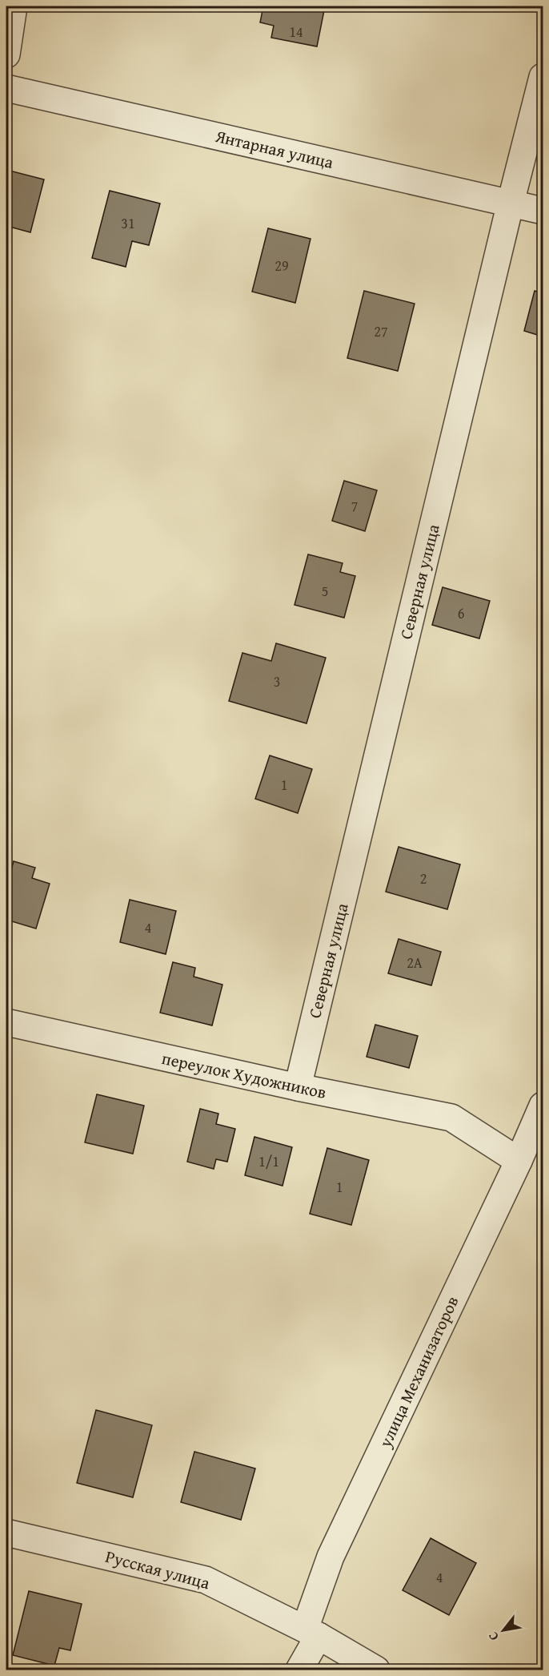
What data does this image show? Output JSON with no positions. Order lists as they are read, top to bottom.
{
  "streets": {
    "street": [
      "Янтарная улица",
      "Северная улица",
      "переулок Художников",
      "улица Механизаторов",
      "Русская улица"
    ]
  },
  "crossings": [
    ["Янтарная улица", "Северная улица"],
    ["Северная улица", "переулок Художников"],
    ["переулок Художников", "улица Механизаторов"],
    ["улица Механизаторов", "Русская улица"]
  ],
  "house_numbers": [
    "14",
    "31",
    "29",
    "27",
    "7",
    "5",
    "6",
    "3",
    "1",
    "2",
    "4",
    "2А",
    "1/1",
    "1",
    "4"
  ],
  "north": "bottom left"
}
